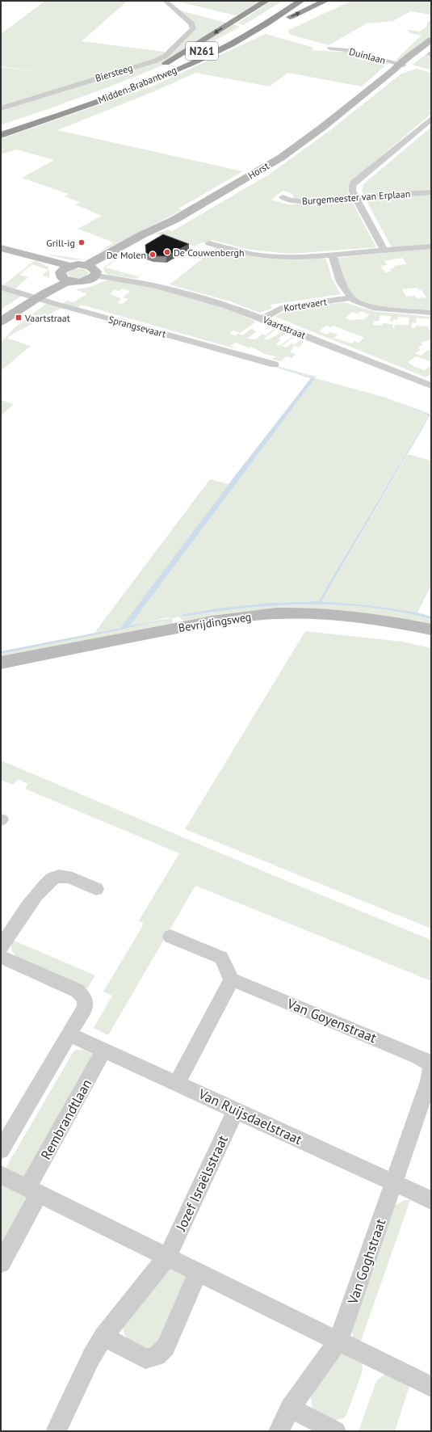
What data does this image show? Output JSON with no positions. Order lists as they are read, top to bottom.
{
  "streets": {
    "highway": ["N261", "Midden-Brabantweg"],
    "street": [
      "Duinlaan",
      "Biersteeg",
      "Horst",
      "Burgemeester van Erplaan",
      "Kortevaert",
      "Sprangsevaart",
      "Vaartstraat",
      "Bevrijdingsweg",
      "Van Goyenstraat",
      "Van Ruijsdaelstraat",
      "Rembrandtlaan",
      "Jozef Israëlsstraat",
      "Van Goghstraat"
    ]
  },
  "crossings": [
    ["N261", "Midden-Brabantweg"],
    ["Duinlaan", "Horst"],
    ["Horst", "Vaartstraat"],
    ["Kortevaert", "Vaartstraat"],
    ["Van Goyenstraat", "Van Ruijsdaelstraat"],
    ["Van Goyenstraat", "Van Goghstraat"],
    ["Van Ruijsdaelstraat", "Rembrandtlaan"],
    ["Van Ruijsdaelstraat", "Jozef Israëlsstraat"],
    ["Van Ruijsdaelstraat", "Van Goghstraat"]
  ],
  "places": {
    "other": ["Grill-ig", "De Couwenbergh", "De Molen"],
    "transit": ["Vaartstraat"]
  }
}
